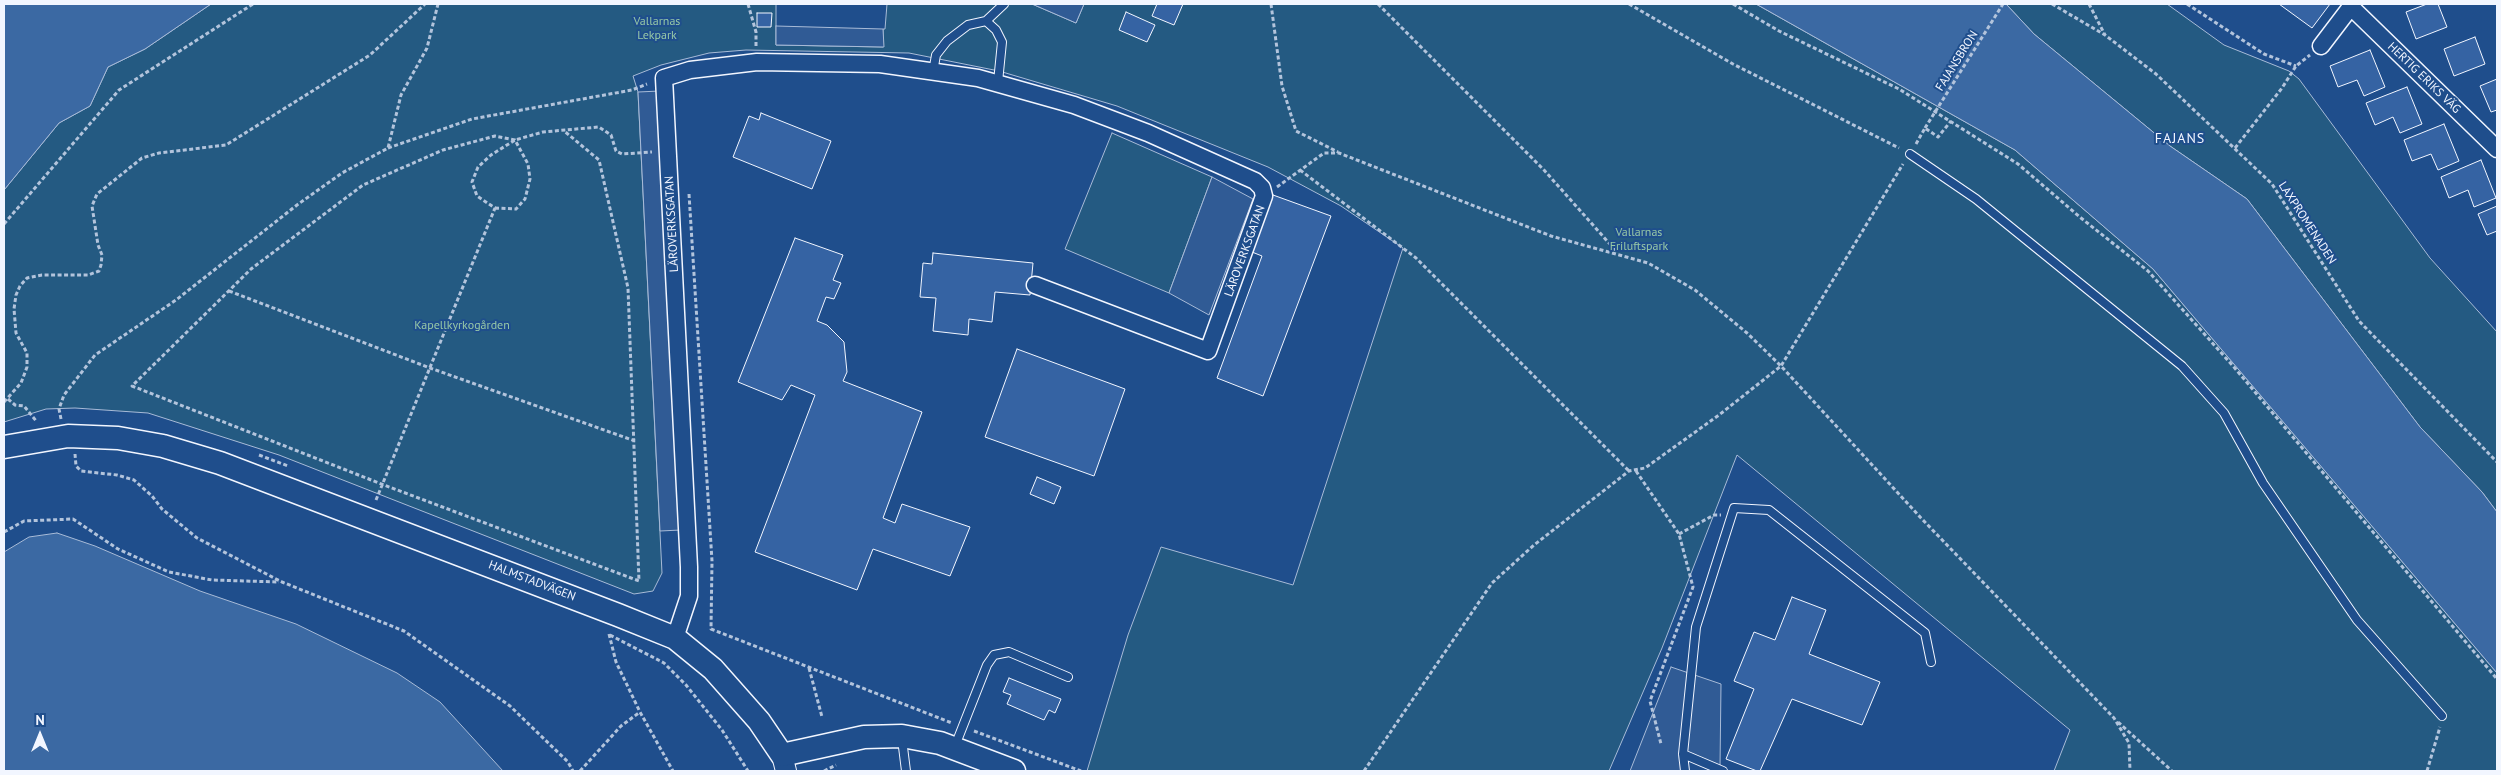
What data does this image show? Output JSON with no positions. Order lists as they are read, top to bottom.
{
  "streets": {
    "main road": ["HALMSTADVÄGEN"],
    "street": ["HERTIG ERIKS VÄG", "LÄROVERKSGATAN"],
    "path": ["FAJANSBRON", "LAXPROMENADEN"]
  },
  "crossings": [
    ["LÄROVERKSGATAN", "HALMSTADVÄGEN"]
  ],
  "districts": ["FAJANS"],
  "parks": ["Vallarnas Lekpark", "Vallarnas Friluftspark", "Kapellkyrkogården"],
  "north": "top"
}
